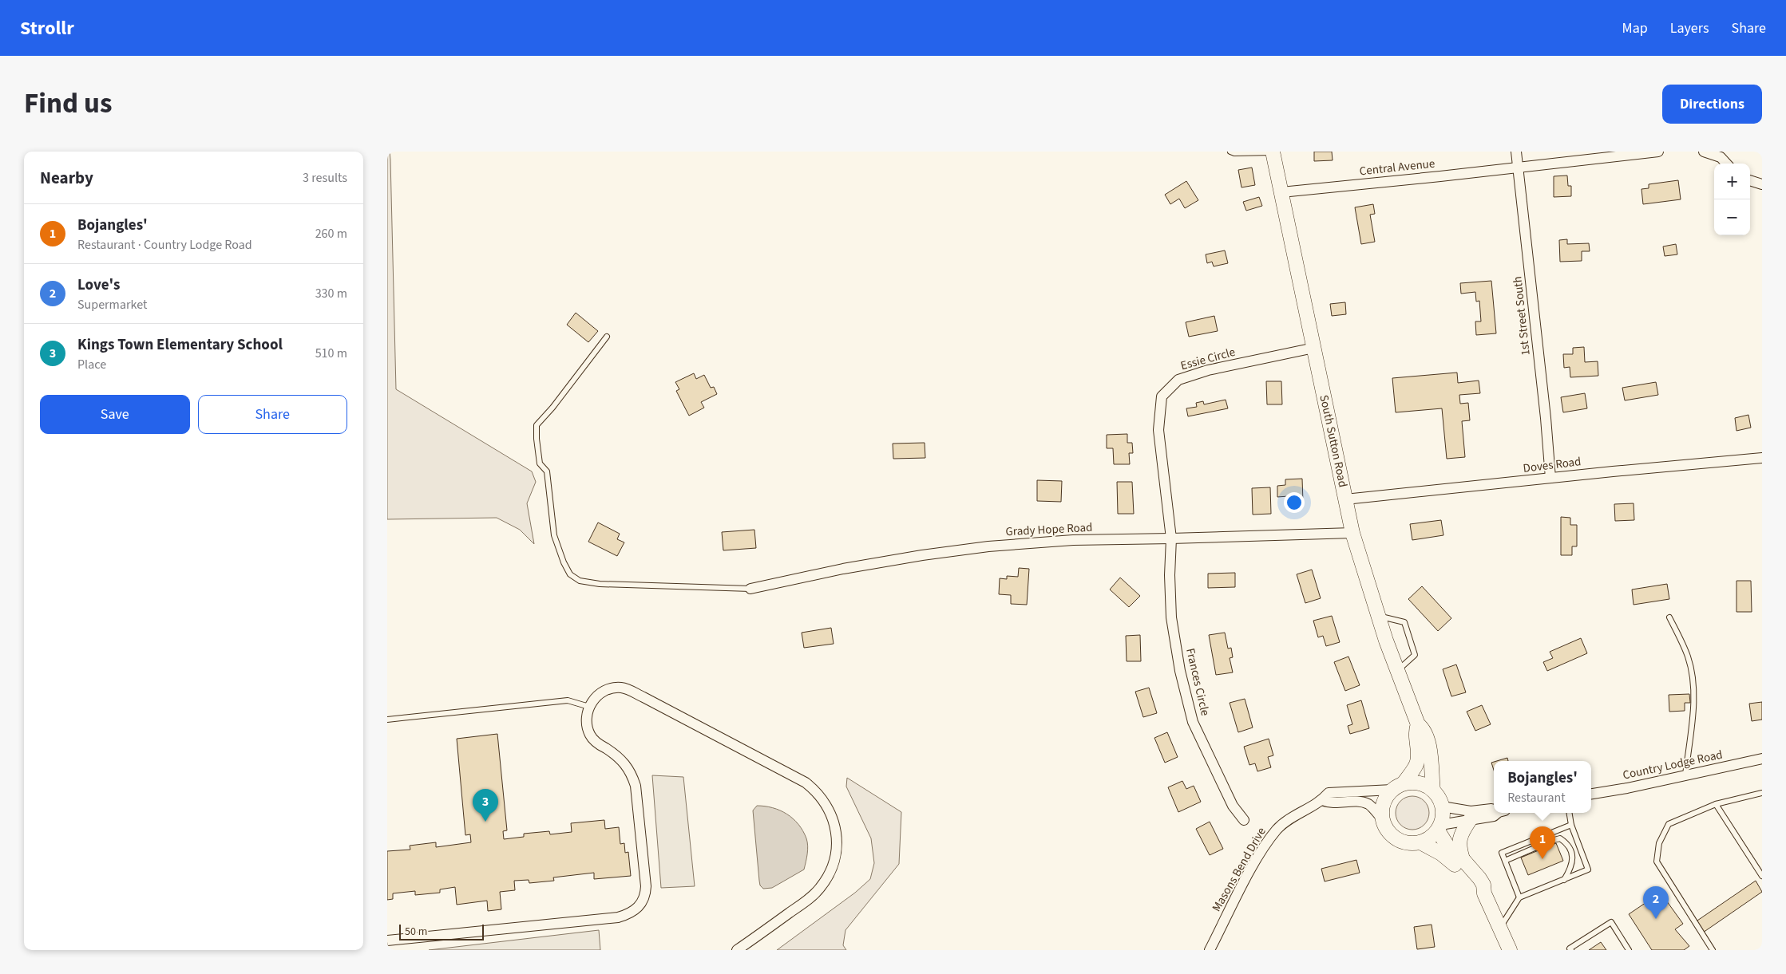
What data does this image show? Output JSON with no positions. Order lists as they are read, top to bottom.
{
  "streets": {
    "main road": ["South Sutton Road"],
    "street": [
      "Central Avenue",
      "1st Street South",
      "Essie Circle",
      "Doves Road",
      "Grady Hope Road",
      "Frances Circle",
      "Country Lodge Road",
      "Masons Bend Drive"
    ]
  },
  "crossings": [
    ["Central Avenue", "1st Street South"],
    ["Central Avenue", "South Sutton Road"],
    ["1st Street South", "Doves Road"],
    ["Essie Circle", "South Sutton Road"],
    ["Essie Circle", "Grady Hope Road"],
    ["Essie Circle", "Frances Circle"],
    ["South Sutton Road", "Doves Road"],
    ["South Sutton Road", "Grady Hope Road"],
    ["South Sutton Road", "Masons Bend Drive"],
    ["Grady Hope Road", "Frances Circle"]
  ],
  "scale_bar": "50 m",
  "page": {
    "header": "Strollr",
    "nav": ["Map", "Layers", "Share"],
    "title": "Find us",
    "buttons": [
      "Directions",
      ["Save", "Share"]
    ],
    "heading": ["Nearby", "3 results"],
    "map_buttons": ["+", "−"],
    "list": [
      {
        "mark": "1",
        "name": "Bojangles'",
        "note": "Restaurant · Country Lodge Road",
        "value": "260 m"
      },
      {
        "mark": "2",
        "name": "Love's",
        "note": "Supermarket",
        "value": "330 m"
      },
      {
        "mark": "3",
        "name": "Kings Town Elementary School",
        "note": "Place",
        "value": "510 m"
      }
    ],
    "popup": ["Bojangles'", "Restaurant"],
    "pins": ["3", "1", "2"],
    "scale": "50 m"
  }
}
